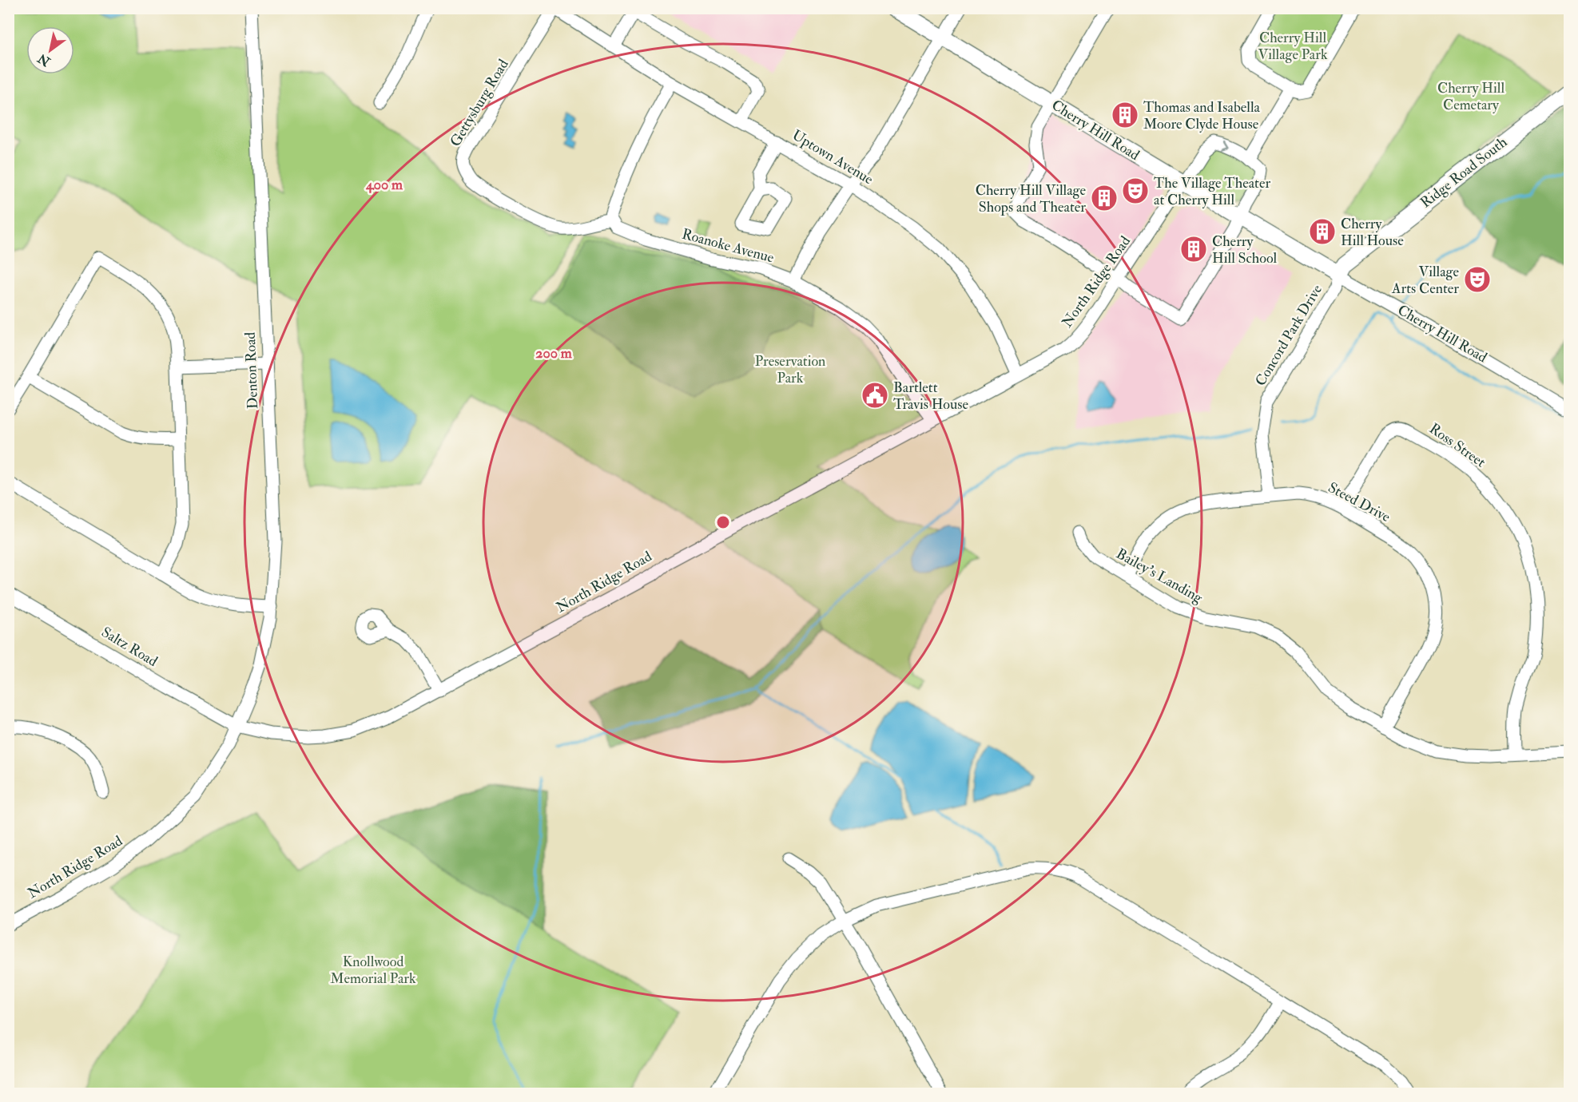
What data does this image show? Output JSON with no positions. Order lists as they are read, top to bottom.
{
  "streets": {
    "main road": ["Cherry Hill Road", "Ridge Road South"],
    "street": [
      "Gettysburg Road",
      "Uptown Avenue",
      "Roanoke Avenue",
      "North Ridge Road",
      "Concord Park Drive",
      "Denton Road",
      "Ross Street",
      "Steed Drive",
      "Bailey's Landing",
      "Saltz Road"
    ]
  },
  "crossings": [
    ["Gettysburg Road", "Uptown Avenue"],
    ["Gettysburg Road", "Roanoke Avenue"],
    ["Cherry Hill Road", "Ridge Road South"],
    ["Cherry Hill Road", "North Ridge Road"],
    ["Cherry Hill Road", "Concord Park Drive"],
    ["Uptown Avenue", "North Ridge Road"],
    ["Ridge Road South", "Concord Park Drive"],
    ["Roanoke Avenue", "North Ridge Road"],
    ["North Ridge Road", "Denton Road"],
    ["North Ridge Road", "Saltz Road"],
    ["Concord Park Drive", "Steed Drive"],
    ["Denton Road", "Saltz Road"],
    ["Ross Street", "Steed Drive"],
    ["Ross Street", "Bailey's Landing"],
    ["Steed Drive", "Bailey's Landing"]
  ],
  "parks": [
    "Cherry Hill Village Park",
    "Cherry Hill Cemetary",
    "Preservation Park",
    "Knollwood Memorial Park"
  ],
  "places": {
    "building": [
      "Thomas and Isabella Moore Clyde House",
      "Cherry Hill Village Shops and Theater",
      "Cherry Hill House",
      "Cherry Hill School"
    ],
    "theatre": ["The Village Theater at Cherry Hill", "Village Arts Center"],
    "public building": ["Bartlett Travis House"]
  },
  "north": "bottom left",
  "rings": ["400 m", "200 m"]
}
